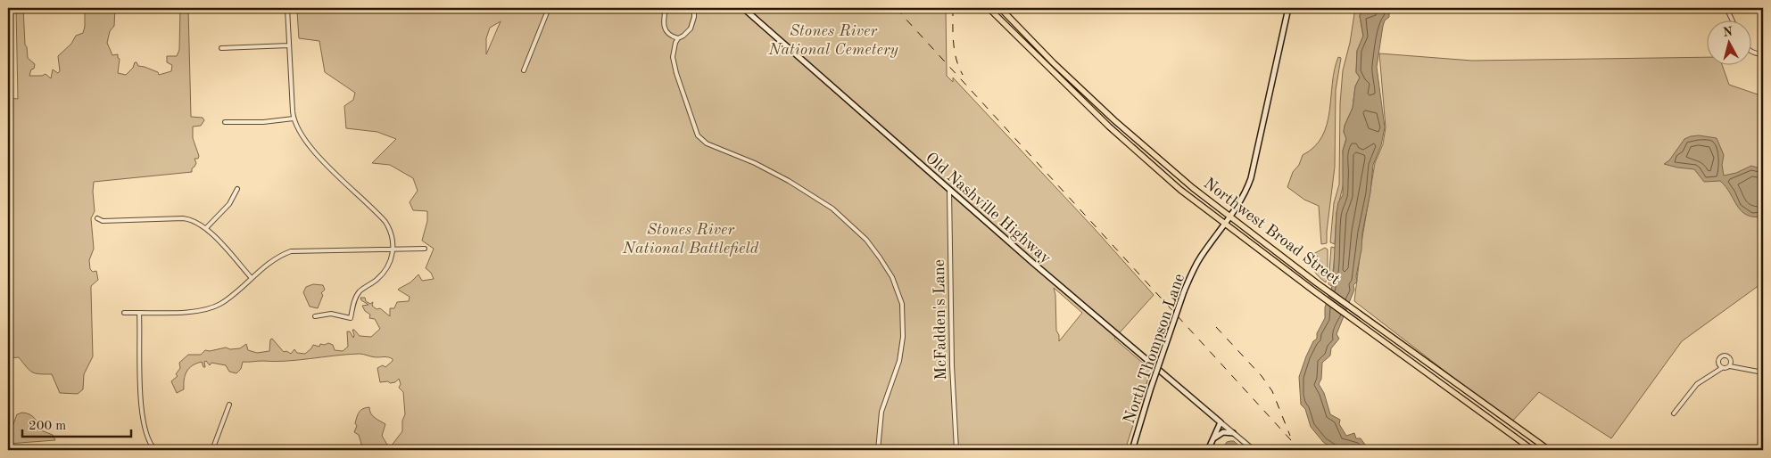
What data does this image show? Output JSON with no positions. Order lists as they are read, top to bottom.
{
  "streets": {
    "main road": ["Old Nashville Highway", "Northwest Broad Street", "North Thompson Lane"],
    "street": ["McFadden's Lane"]
  },
  "crossings": [
    ["Old Nashville Highway", "McFadden's Lane"],
    ["Northwest Broad Street", "North Thompson Lane"]
  ],
  "parks": ["Stones River National Cemetery", "Stones River National Battlefield"],
  "scale_bar": "200 m",
  "north": "top"
}
